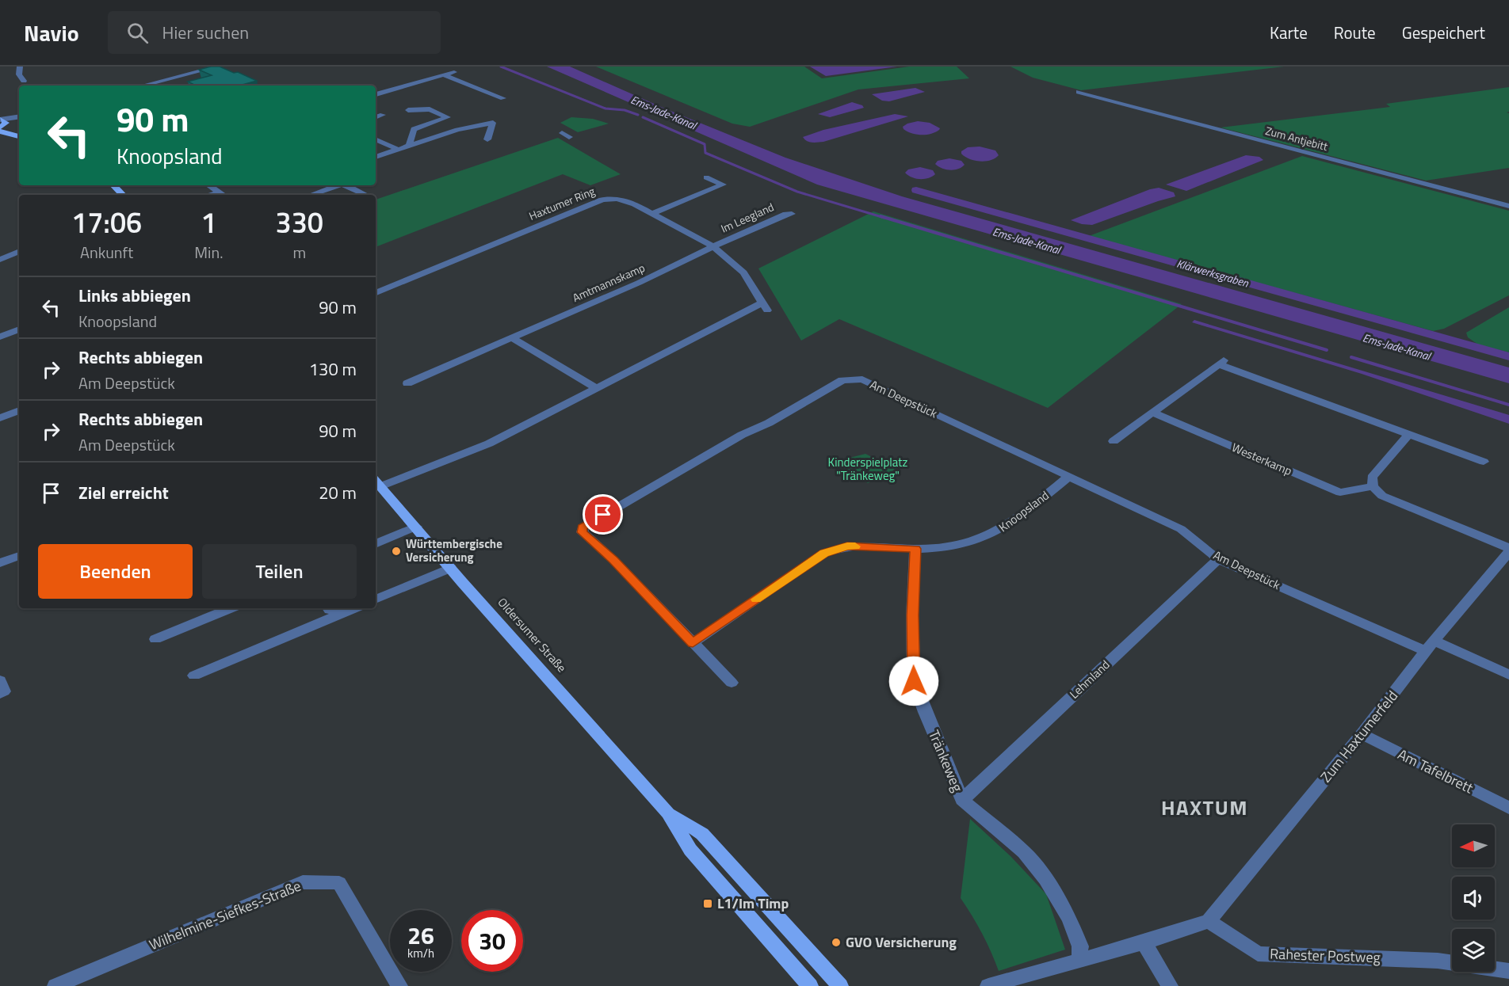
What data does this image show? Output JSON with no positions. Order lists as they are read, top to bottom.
{
  "streets": {
    "main road": ["Oldersumer Straße"],
    "street": [
      "Zum Antjebitt",
      "Haxtumer Ring",
      "Im Leegland",
      "Amtmannskamp",
      "Am Deepstück",
      "Westerkamp",
      "Knoopsland",
      "Lehmland",
      "Zum Haxtumerfeld",
      "Tränkeweg",
      "Am Tafelbrett",
      "Wilhelmine-Siefkes-Straße",
      "Rahester Postweg"
    ]
  },
  "crossings": [
    ["Haxtumer Ring", "Im Leegland"],
    ["Haxtumer Ring", "Amtmannskamp"],
    ["Haxtumer Ring", "Oldersumer Straße"],
    ["Im Leegland", "Amtmannskamp"],
    ["Am Deepstück", "Knoopsland"],
    ["Am Deepstück", "Lehmland"],
    ["Am Deepstück", "Zum Haxtumerfeld"],
    ["Knoopsland", "Tränkeweg"],
    ["Lehmland", "Tränkeweg"],
    ["Zum Haxtumerfeld", "Am Tafelbrett"],
    ["Zum Haxtumerfeld", "Rahester Postweg"]
  ],
  "districts": ["HAXTUM"],
  "water": ["Ems-Jade-Kanal", "Klärwerksgraben"],
  "parks": ["Kinderspielplatz \"Tränkeweg\""],
  "places": {
    "other": ["Württembergische Versicherung", "GVO Versicherung"],
    "transit": ["L1/Im Timp"]
  },
  "north": "left",
  "page": {
    "header": "Navio",
    "search": "Hier suchen",
    "nav": ["Karte", "Route", "Gespeichert"],
    "turn": ["90 m", "Knoopsland"],
    "eta": [
      "17:06",
      "Ankunft",
      "1",
      "Min.",
      "330",
      "m"
    ],
    "list": [
      {
        "name": "Links abbiegen",
        "note": "Knoopsland",
        "value": "90 m"
      },
      {
        "name": "Rechts abbiegen",
        "note": "Am Deepstück",
        "value": "130 m"
      },
      {
        "name": "Rechts abbiegen",
        "note": "Am Deepstück",
        "value": "90 m"
      },
      {
        "name": "Ziel erreicht",
        "value": "20 m"
      }
    ],
    "buttons": ["Beenden", "Teilen"],
    "speed": "26 km/h",
    "limit": "30"
  }
}
